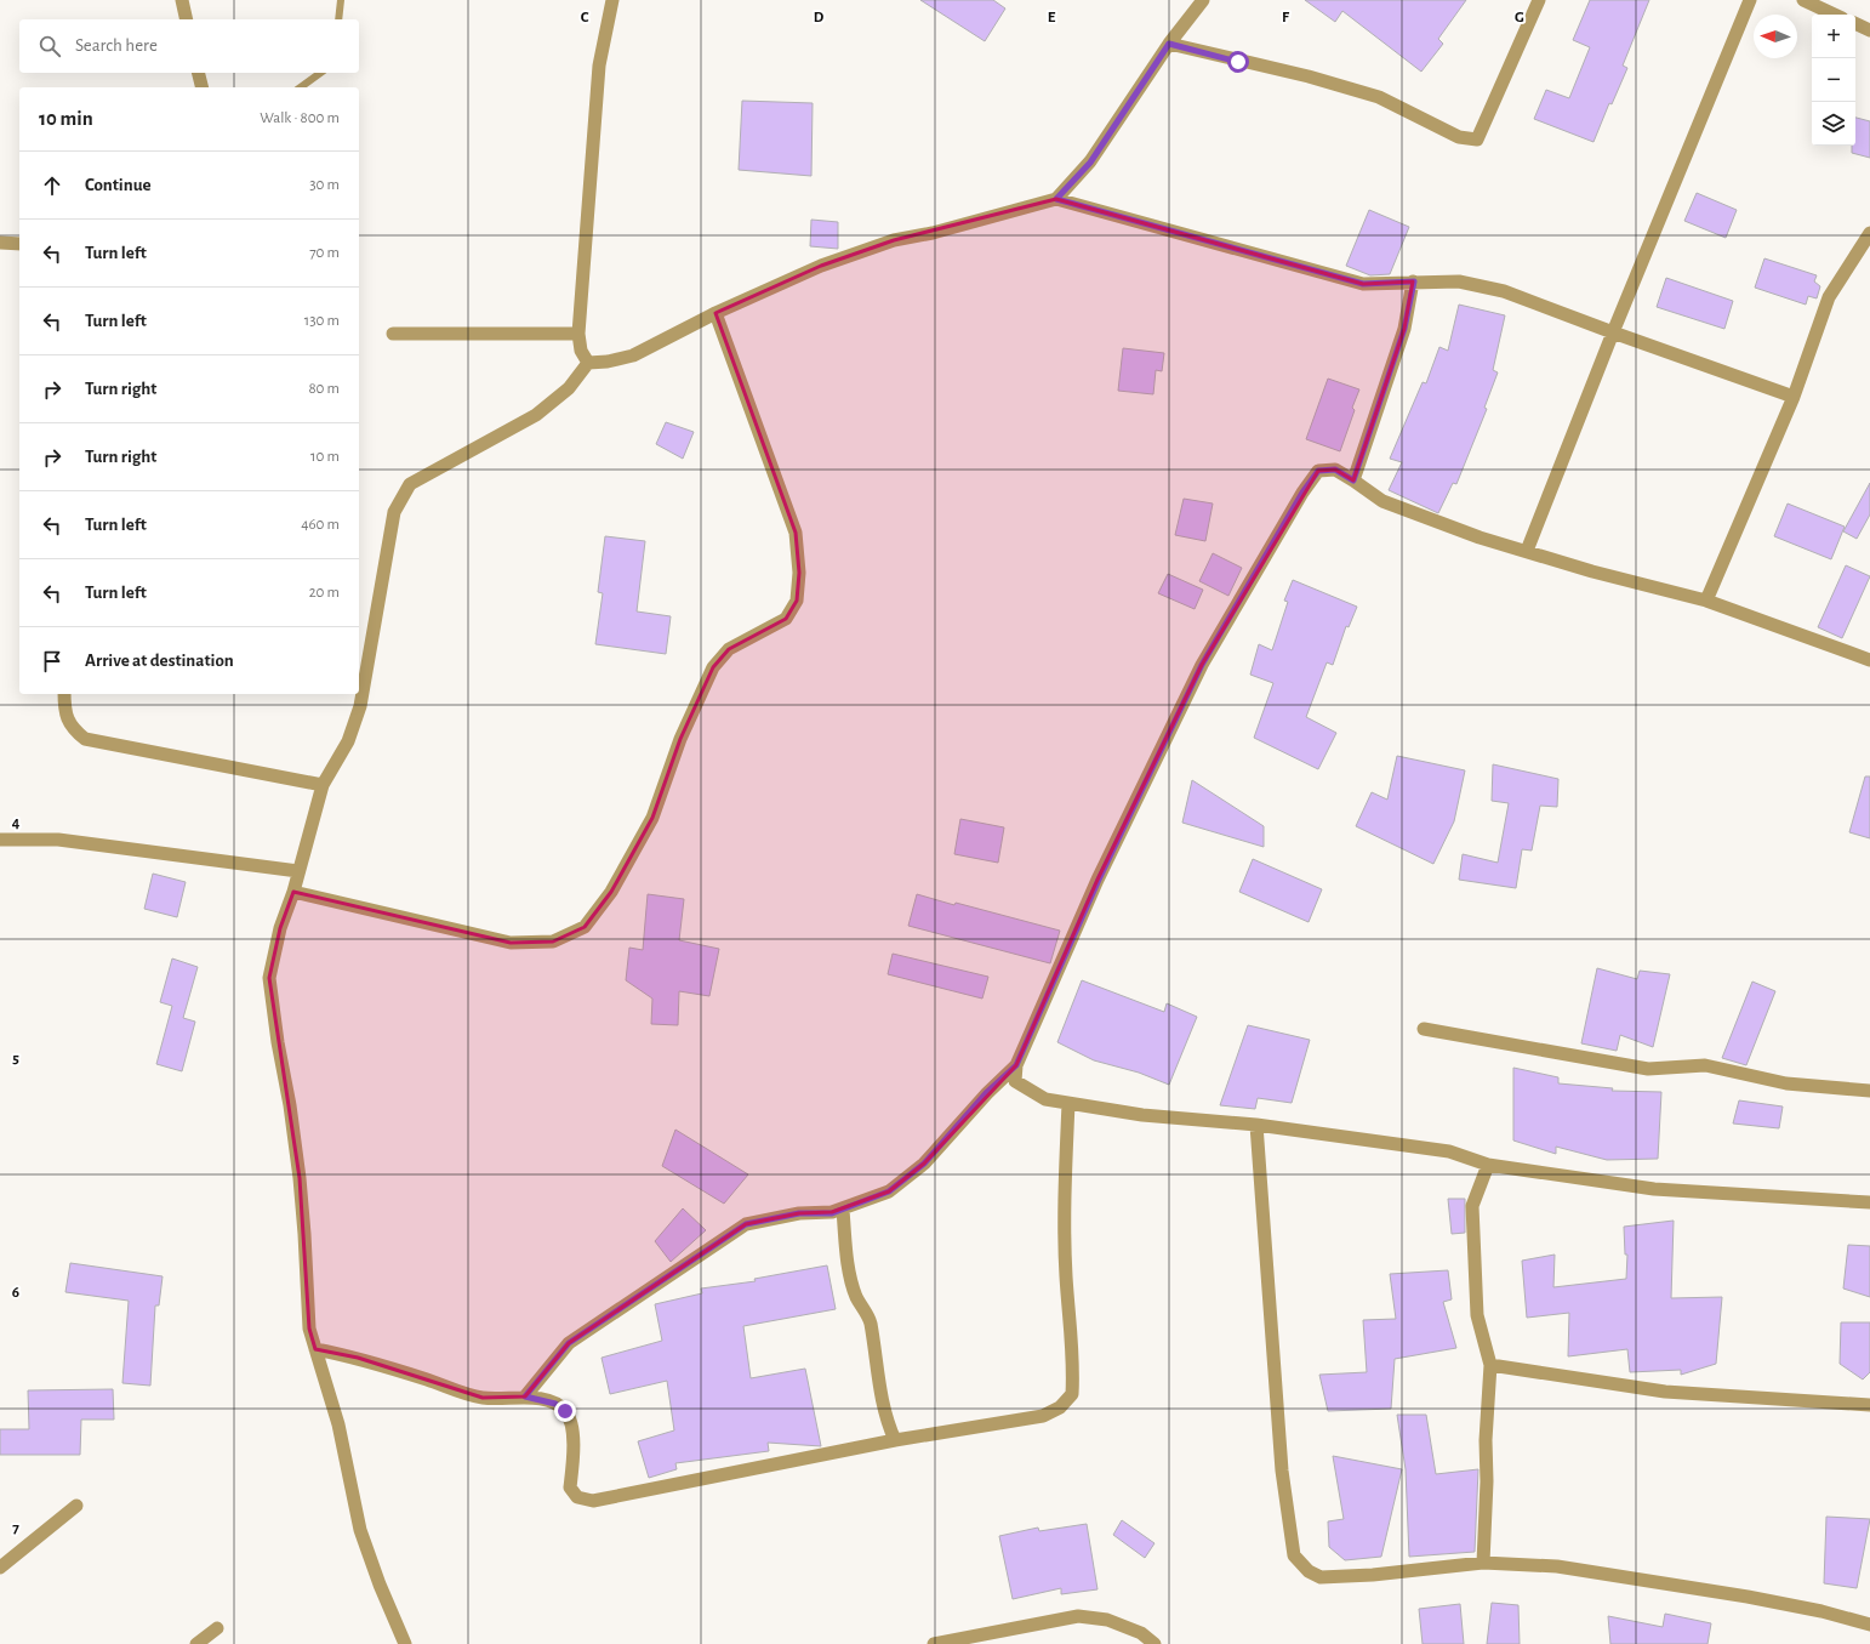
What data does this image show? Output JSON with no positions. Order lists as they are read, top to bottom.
{
  "north": "left",
  "page": {
    "map_buttons": ["+", "−"],
    "search": "Search here",
    "heading": ["10 min", "Walk · 800 m"],
    "list": [
      ["Continue", "30 m"],
      ["Turn left", "70 m"],
      ["Turn left", "130 m"],
      ["Turn right", "80 m"],
      ["Turn right", "10 m"],
      ["Turn left", "460 m"],
      ["Turn left", "20 m"],
      "Arrive at destination"
    ]
  },
  "grid": {
    "columns": [
      "C",
      "D",
      "E",
      "F",
      "G"
    ],
    "rows": [
      "4",
      "5",
      "6",
      "7"
    ]
  }
}
